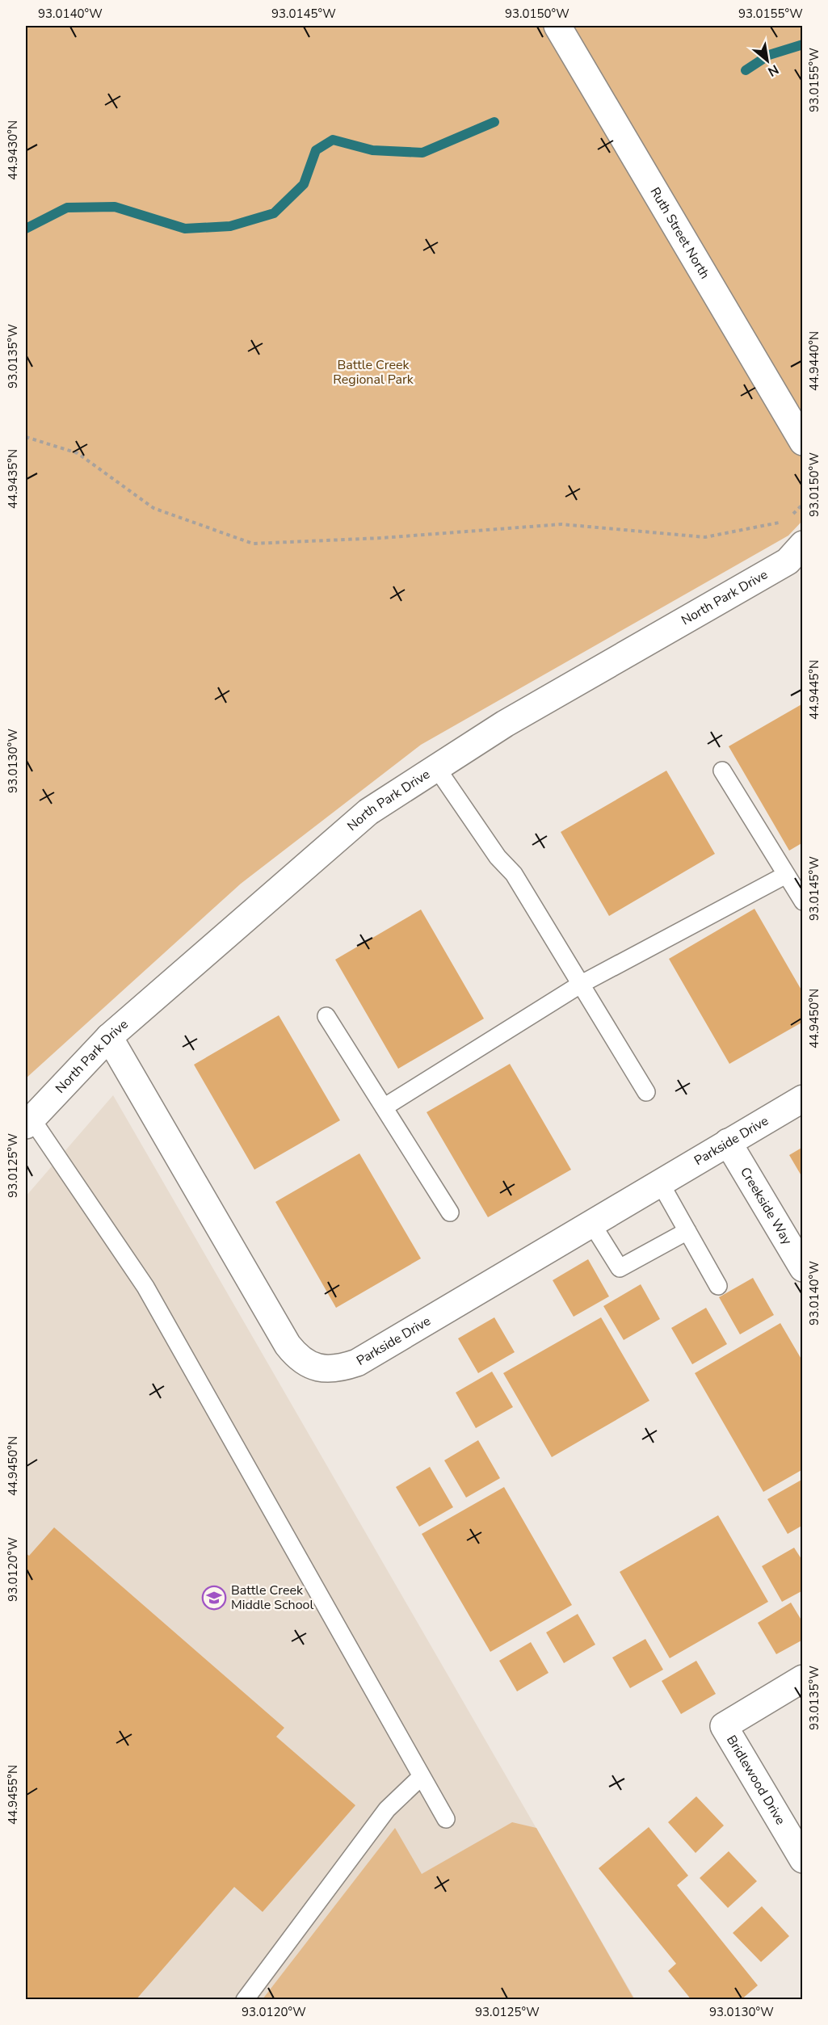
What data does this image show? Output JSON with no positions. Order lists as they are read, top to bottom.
{
  "streets": {
    "street": [
      "Ruth Street North",
      "North Park Drive",
      "Parkside Drive",
      "Creekside Way",
      "Bridlewood Drive"
    ]
  },
  "crossings": [
    ["North Park Drive", "Parkside Drive"],
    ["Parkside Drive", "Creekside Way"]
  ],
  "parks": ["Battle Creek Regional Park"],
  "places": {
    "school or university": ["Battle Creek Middle School"]
  },
  "north": "bottom right",
  "coordinates": [
    "93.0140°W",
    "93.0145°W",
    "93.0150°W",
    "93.0155°W",
    "44.9430°N",
    "93.0135°W",
    "44.9440°N",
    "44.9435°N",
    "44.9445°N",
    "93.0130°W",
    "44.9450°N",
    "93.0125°W",
    "93.0120°W",
    "44.9455°N"
  ]
}
